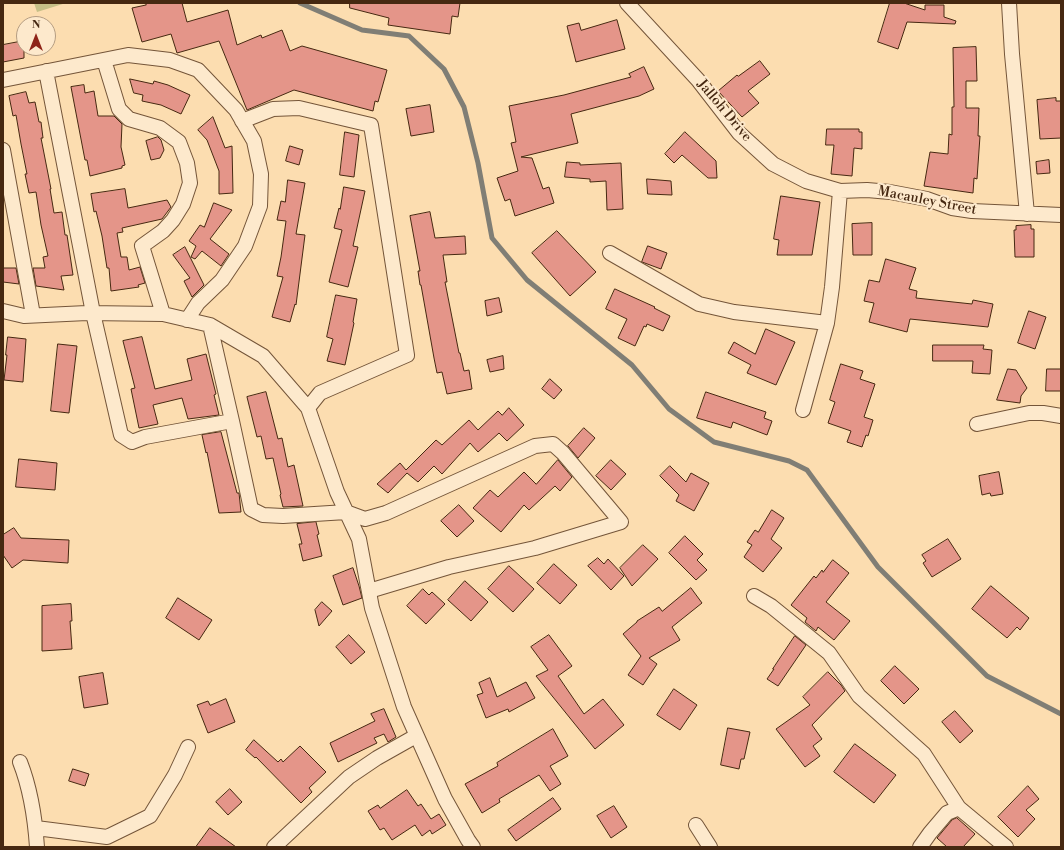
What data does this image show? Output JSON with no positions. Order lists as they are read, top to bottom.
{
  "streets": {
    "street": ["Jalloh Drive", "Macauley Street"]
  },
  "crossings": [
    ["Jalloh Drive", "Macauley Street"]
  ],
  "north": "top"
}
